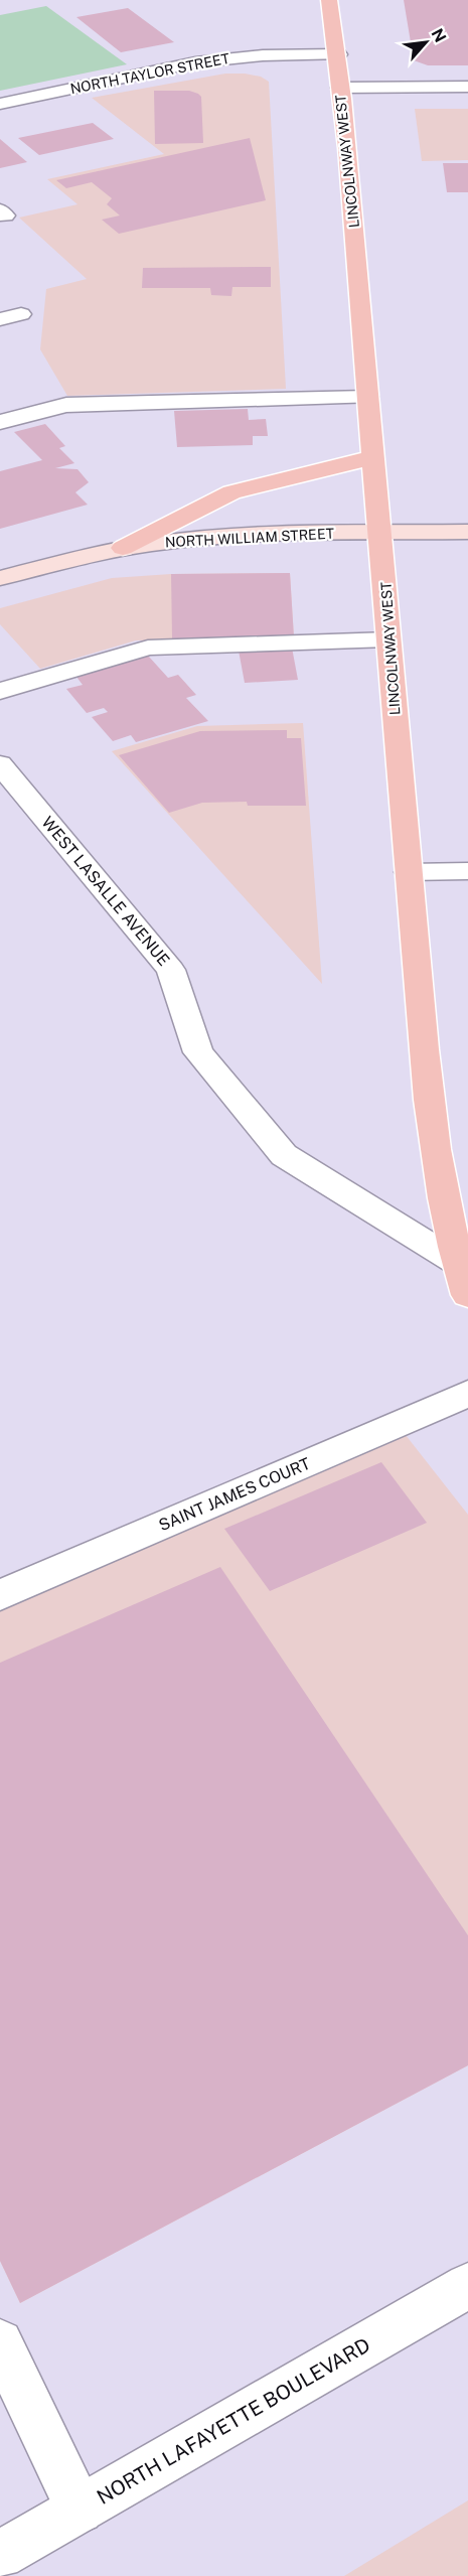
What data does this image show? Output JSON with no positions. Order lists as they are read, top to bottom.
{
  "streets": {
    "main road": ["LINCOLNWAY WEST", "NORTH WILLIAM STREET"],
    "street": [
      "NORTH TAYLOR STREET",
      "WEST LASALLE AVENUE",
      "SAINT JAMES COURT",
      "NORTH LAFAYETTE BOULEVARD"
    ]
  },
  "crossings": [
    ["NORTH TAYLOR STREET", "LINCOLNWAY WEST"],
    ["LINCOLNWAY WEST", "NORTH WILLIAM STREET"],
    ["LINCOLNWAY WEST", "WEST LASALLE AVENUE"]
  ],
  "north": "top right"
}
